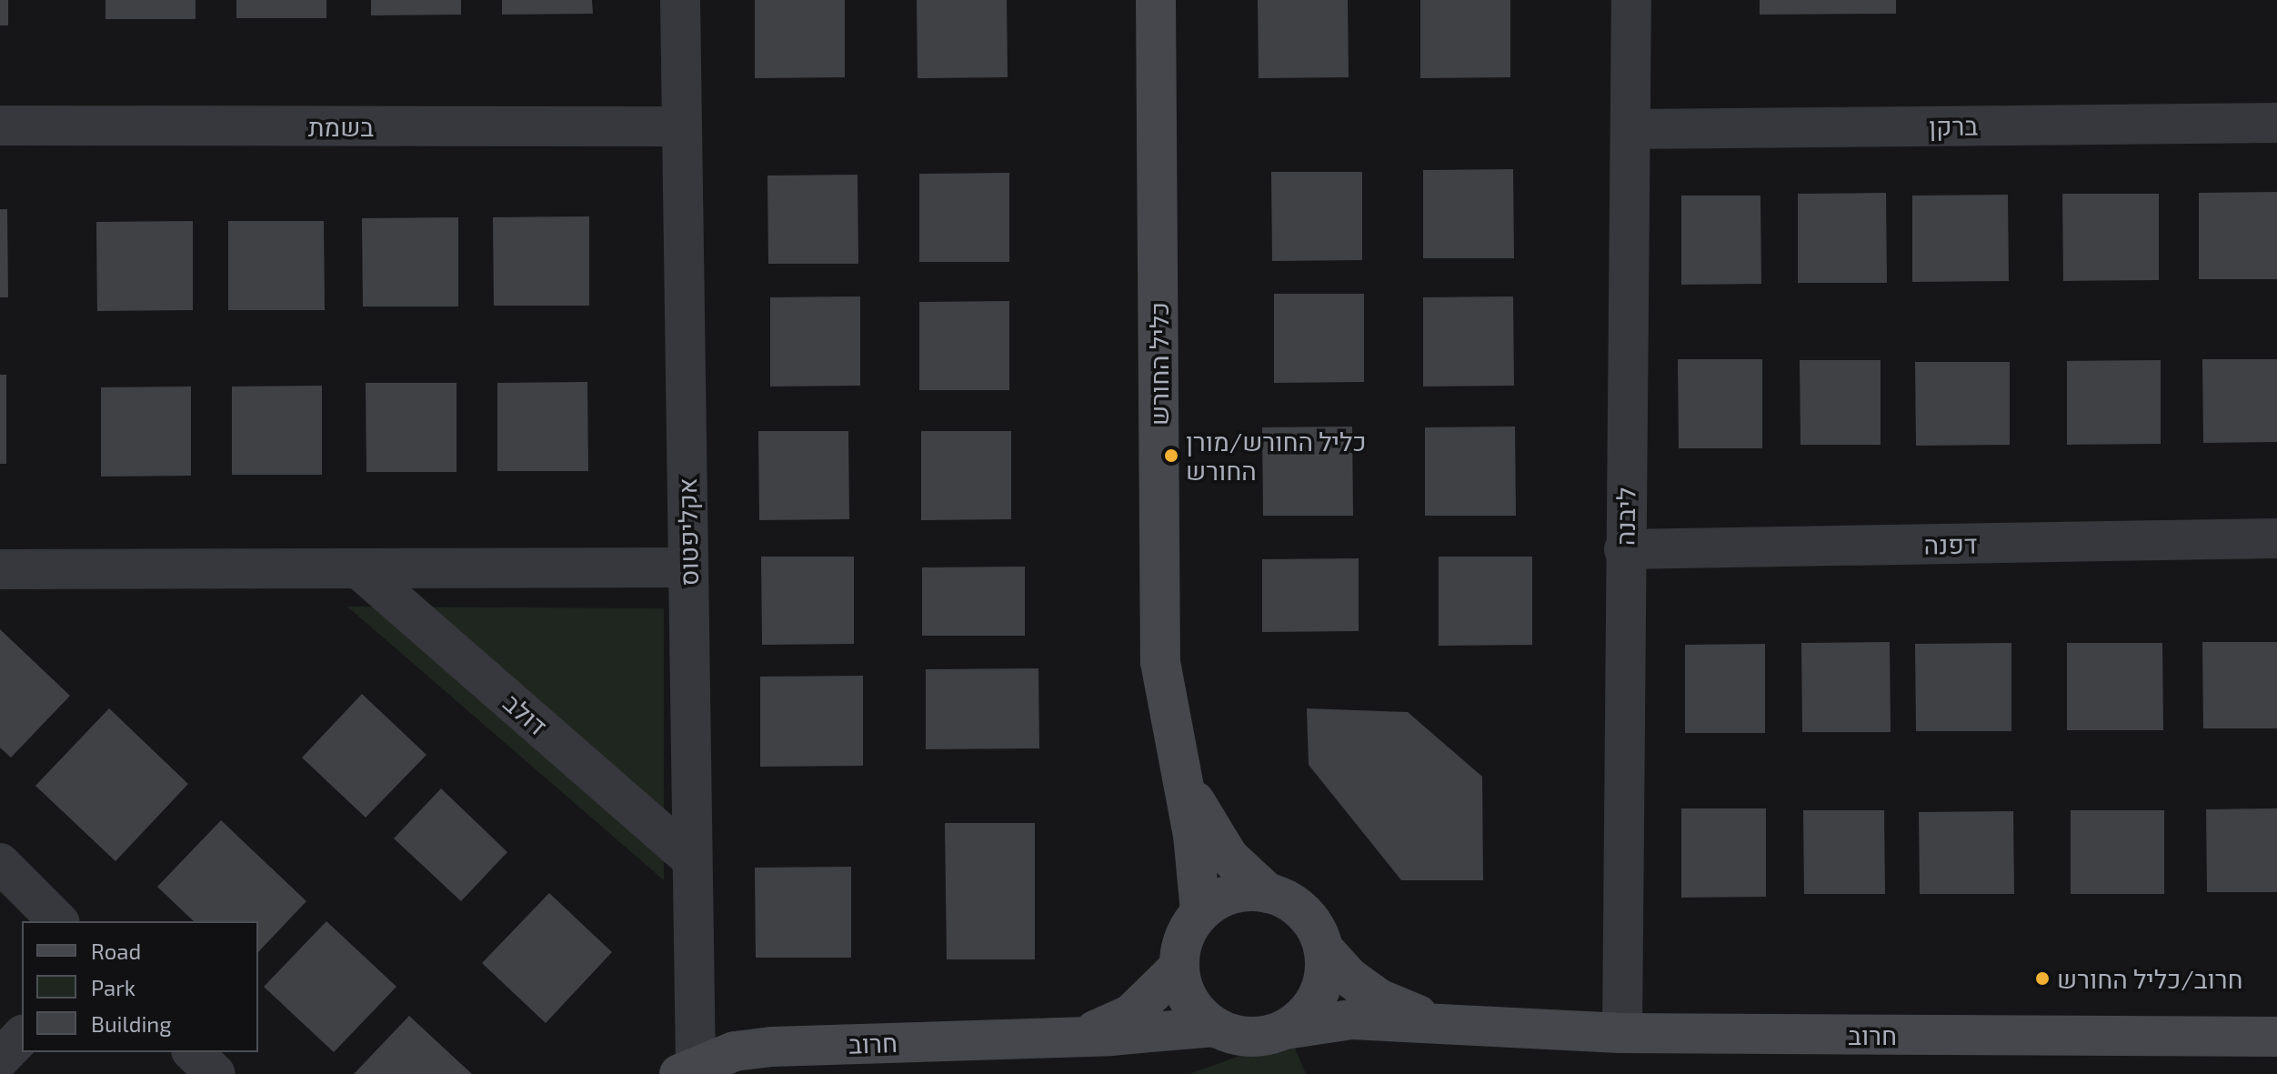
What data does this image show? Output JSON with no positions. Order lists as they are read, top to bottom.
{
  "streets": {
    "street": [
      "ברקן",
      "בשמת",
      "כליל החורש",
      "ליבנה",
      "אקליפטוס",
      "דפנה",
      "דולב",
      "חרוב"
    ]
  },
  "crossings": [
    ["ברקן", "ליבנה"],
    ["בשמת", "אקליפטוס"],
    ["כליל החורש", "חרוב"],
    ["ליבנה", "דפנה"],
    ["ליבנה", "חרוב"],
    ["אקליפטוס", "דולב"],
    ["אקליפטוס", "חרוב"]
  ],
  "places": ["כליל החורש/מורן החורש", "חרוב/כליל החורש"],
  "legend": ["Road", "Park", "Building"]
}
